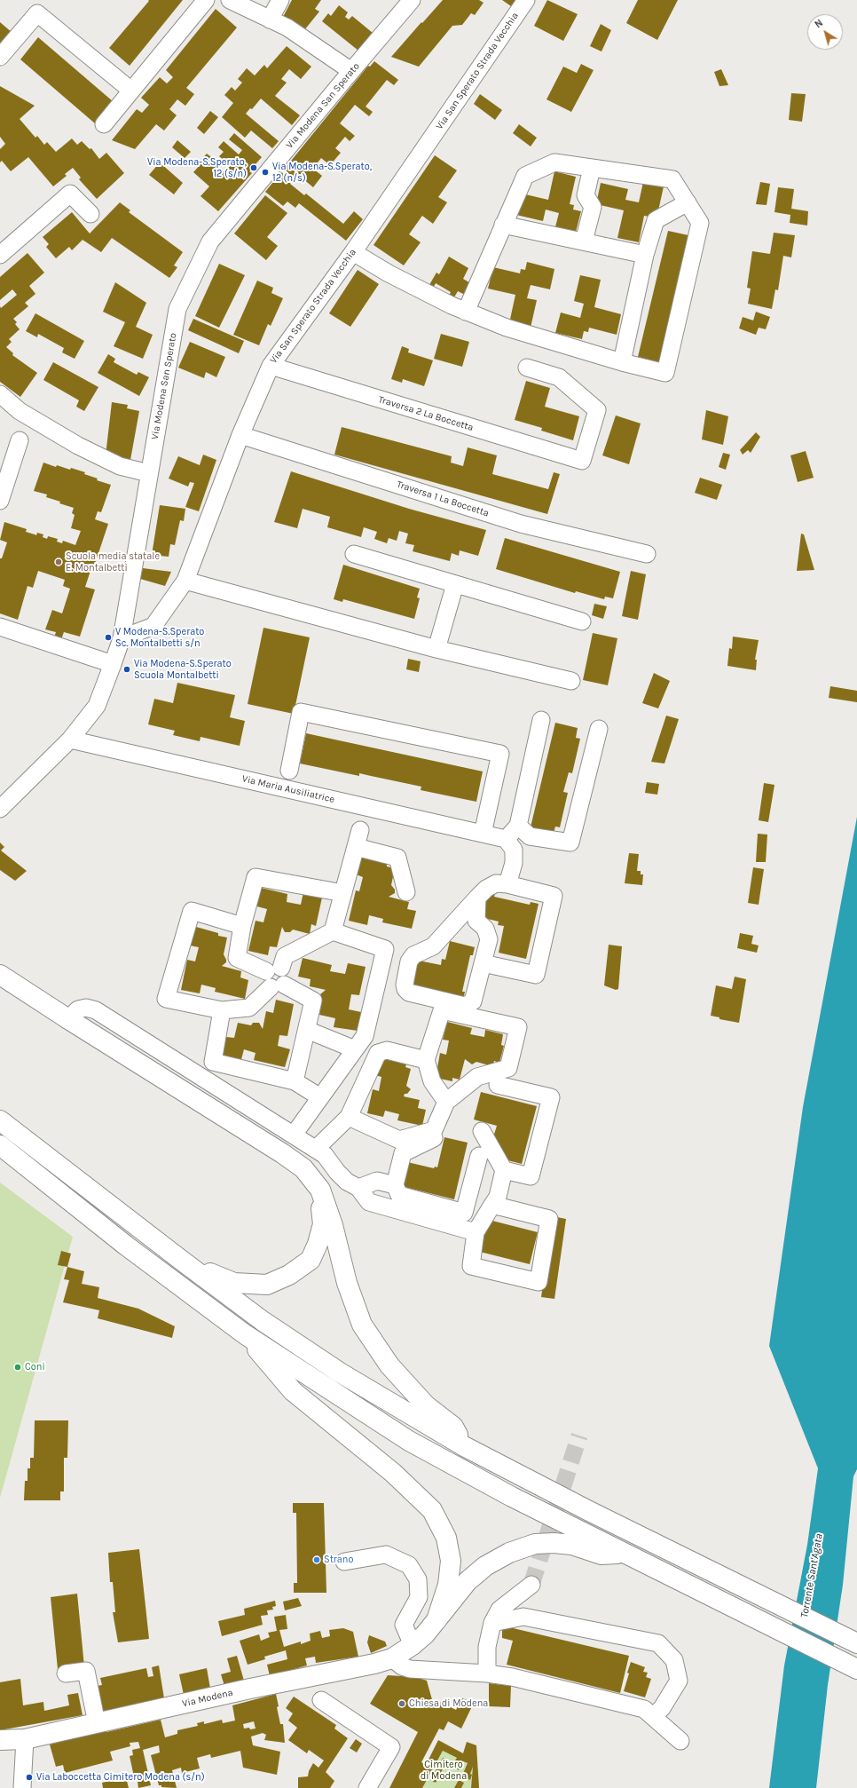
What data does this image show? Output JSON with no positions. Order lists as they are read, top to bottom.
{
  "streets": {
    "main road": ["Via Modena"],
    "street": [
      "Via San Sperato Strada Vecchia",
      "Via Modena San Sperato",
      "Traversa 2 La Boccetta",
      "Traversa 1 La Boccetta",
      "Via Maria Ausiliatrice"
    ]
  },
  "crossings": [
    ["Via San Sperato Strada Vecchia", "Via Modena San Sperato"],
    ["Via San Sperato Strada Vecchia", "Traversa 2 La Boccetta"],
    ["Via San Sperato Strada Vecchia", "Traversa 1 La Boccetta"],
    ["Via Modena San Sperato", "Via Maria Ausiliatrice"]
  ],
  "water": ["Torrente Sant'Agata"],
  "parks": ["Cimitero di Modena"],
  "places": [
    "Via Modena-S.Sperato, 12 (s/n)",
    "Via Modena-S.Sperato, 12 (n/s)",
    "Scuola media statale E. Montalbetti",
    "V Modena-S.Sperato Sc. Montalbetti s/n",
    "Via Modena-S.Sperato Scuola Montalbetti",
    "Coni",
    "Strano",
    "Chiesa di Modena",
    "Via Laboccetta Cimitero Modena (s/n)"
  ],
  "north": "top left"
}
